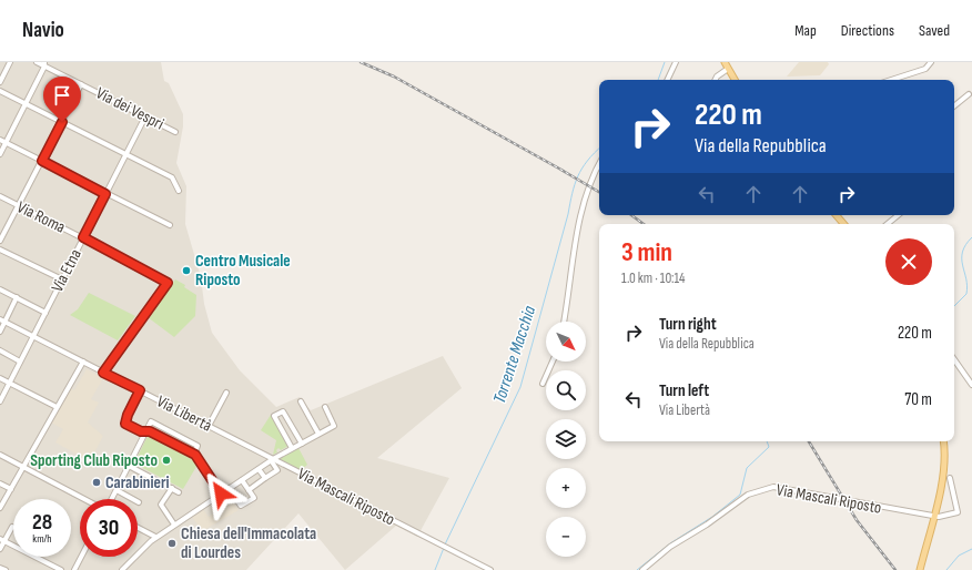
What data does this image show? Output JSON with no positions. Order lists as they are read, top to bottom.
{
  "streets": {
    "street": [
      "Via dei Vespri",
      "Via Roma",
      "Via Etna",
      "Via Libertà",
      "Via Mascali Riposto"
    ]
  },
  "crossings": [
    ["Via dei Vespri", "Via Etna"],
    ["Via Roma", "Via Etna"],
    ["Via Roma", "Via Libertà"],
    ["Via Etna", "Via Libertà"],
    ["Via Libertà", "Via Mascali Riposto"]
  ],
  "water": ["Torrente Macchia"],
  "places": [
    "Centro Musicale Riposto",
    "Sporting Club Riposto",
    "Carabinieri",
    "Chiesa dell'Immacolata di Lourdes"
  ],
  "north": "bottom right",
  "page": {
    "header": "Navio",
    "nav": ["Map", "Directions", "Saved"],
    "turn": ["220 m", "Via della Repubblica"],
    "heading": ["3 min", "1.0 km · 10:14"],
    "list": [
      {
        "name": "Turn right",
        "note": "Via della Repubblica",
        "value": "220 m"
      },
      {
        "name": "Turn left",
        "note": "Via Libertà",
        "value": "70 m"
      }
    ],
    "map_buttons": ["+", "−"],
    "speed": "28 km/h",
    "limit": "30"
  }
}
